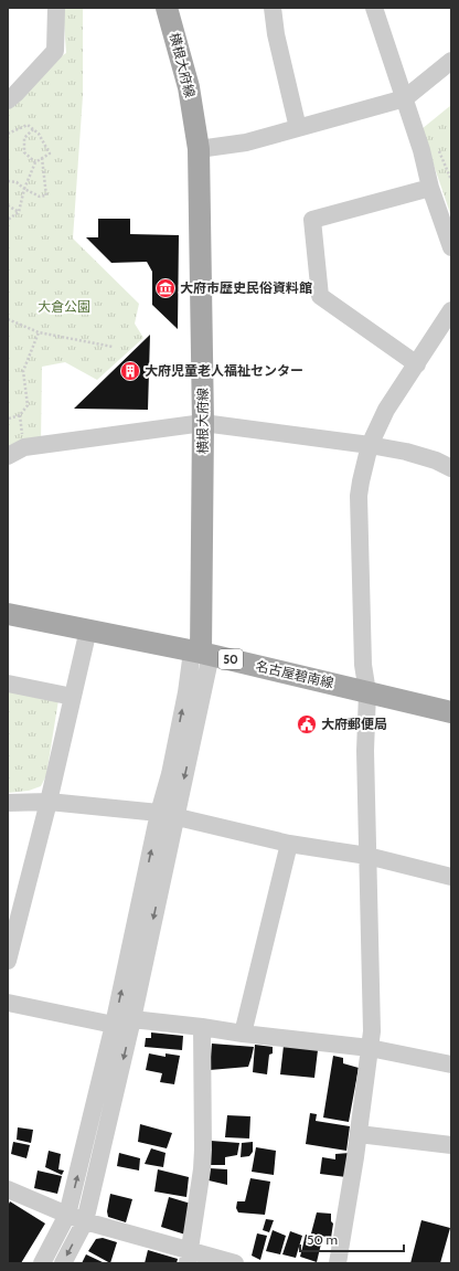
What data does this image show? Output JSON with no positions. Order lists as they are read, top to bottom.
{
  "streets": {
    "main road": ["横根大府線", "50", "名古屋碧南線"]
  },
  "crossings": [
    ["横根大府線", "名古屋碧南線"]
  ],
  "parks": ["大倉公園"],
  "places": {
    "museum": ["大府市歴史民俗資料館"],
    "building": ["大府児童老人福祉センター"],
    "public building": ["大府郵便局"]
  },
  "scale_bar": "50 m"
}
